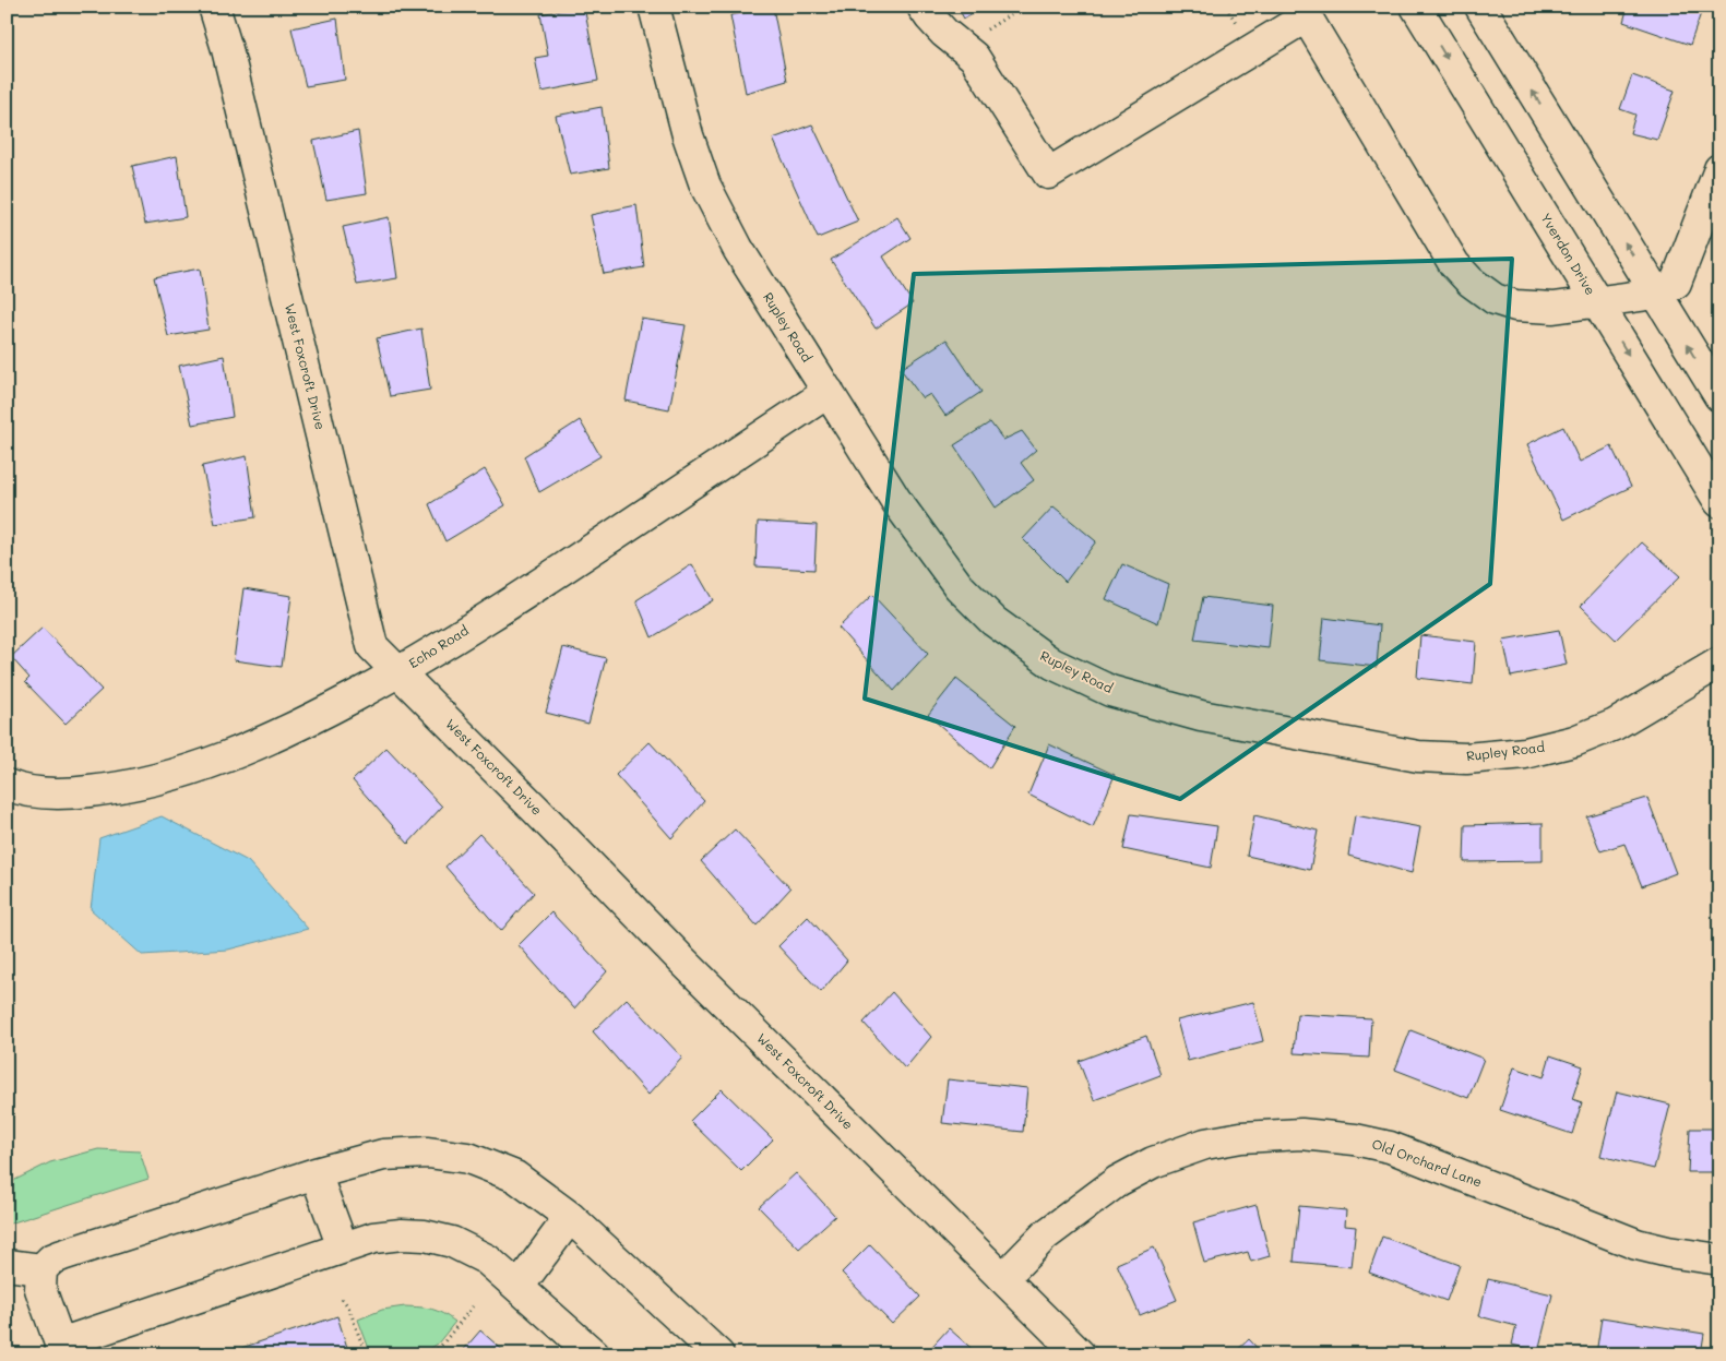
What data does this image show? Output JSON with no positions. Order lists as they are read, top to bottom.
{
  "streets": {
    "street": [
      "Yverdon Drive",
      "Rupley Road",
      "West Foxcroft Drive",
      "Echo Road",
      "Old Orchard Lane"
    ]
  },
  "crossings": [
    ["Rupley Road", "Echo Road"],
    ["West Foxcroft Drive", "Echo Road"],
    ["West Foxcroft Drive", "Old Orchard Lane"]
  ]
}
